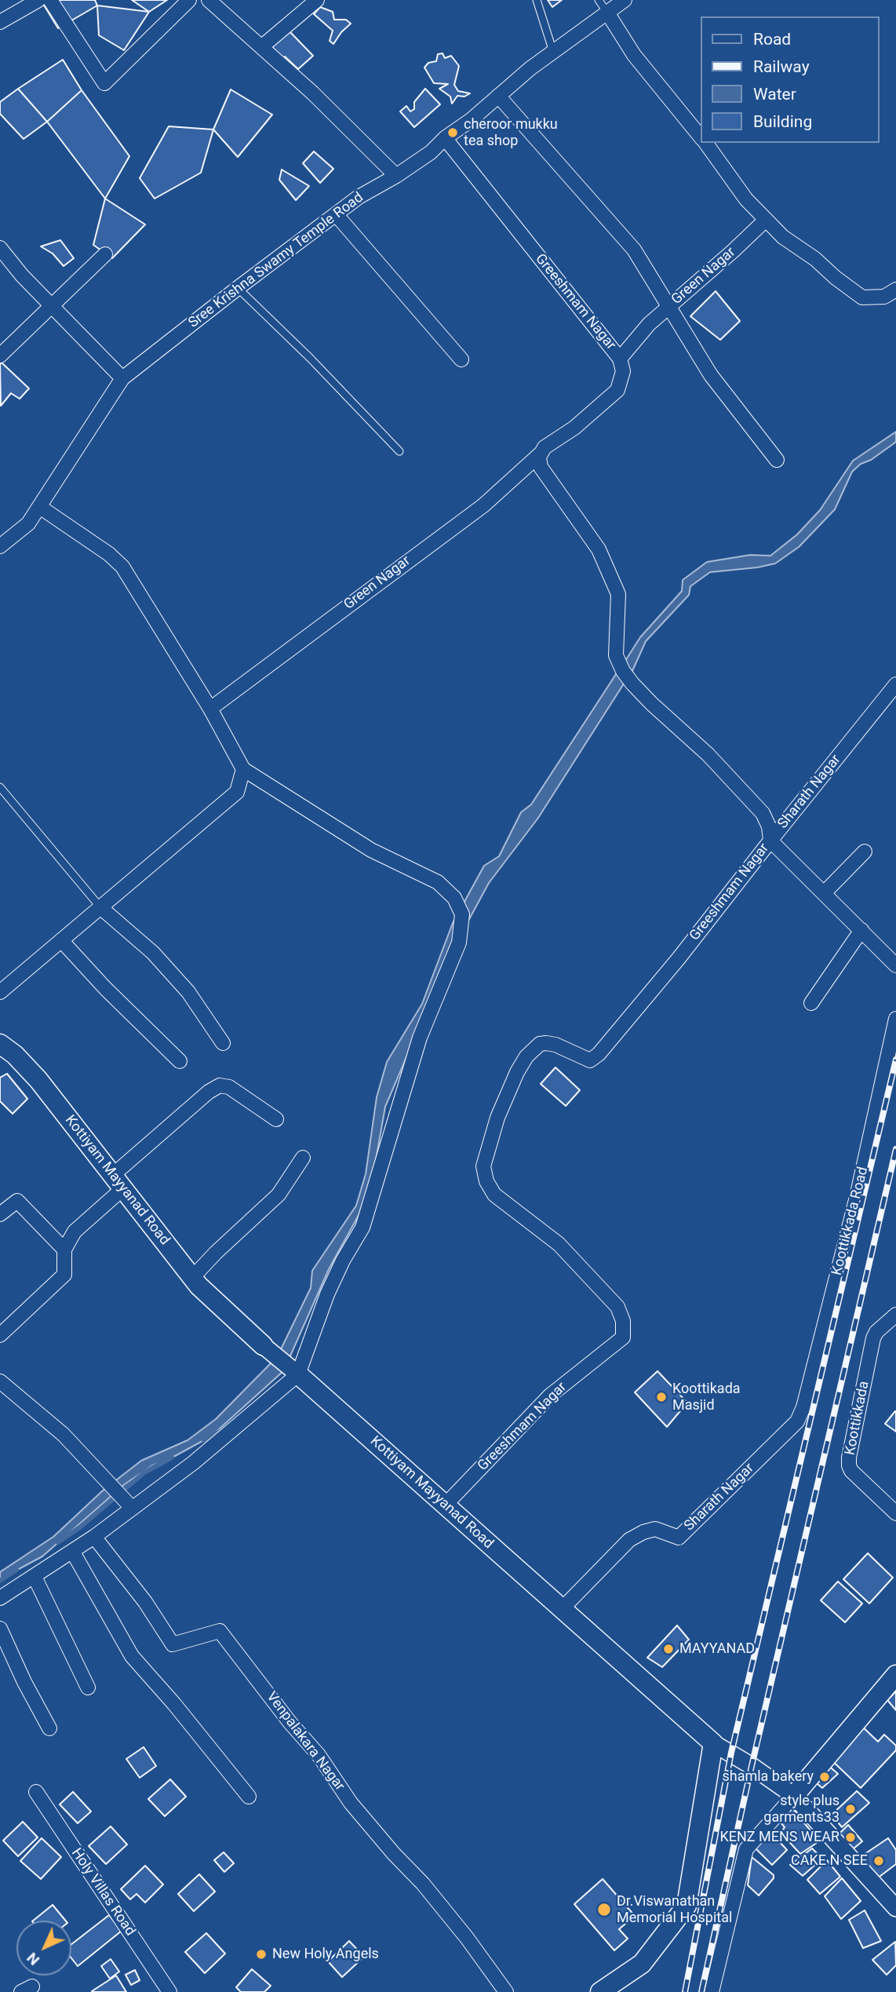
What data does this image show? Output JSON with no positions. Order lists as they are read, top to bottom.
{
  "streets": {
    "main road": ["Kottiyam Mayyanad Road"],
    "street": [
      "Sree Krishna Swamy Temple Road",
      "Green Nagar",
      "Greeshmam Nagar",
      "Sharath Nagar",
      "Koottikkada Road",
      "Koottikkada",
      "Venpalakara Nagar",
      "Holy Villas Road"
    ]
  },
  "crossings": [
    ["Sree Krishna Swamy Temple Road", "Greeshmam Nagar"],
    ["Green Nagar", "Greeshmam Nagar"],
    ["Greeshmam Nagar", "Sharath Nagar"],
    ["Greeshmam Nagar", "Kottiyam Mayyanad Road"],
    ["Sharath Nagar", "Kottiyam Mayyanad Road"],
    ["Sharath Nagar", "Koottikkada Road"]
  ],
  "places": [
    "cheroor mukku tea shop",
    "Koottikada Masjid",
    "MAYYANAD",
    "shamla bakery",
    "style plus garments33",
    "KENZ MENS WEAR",
    "CAKE N SEE",
    "Dr.Viswanathan Memorial Hospital",
    "New Holy Angels"
  ],
  "legend": [
    "Road",
    "Railway",
    "Water",
    "Building"
  ],
  "north": "bottom left"
}
